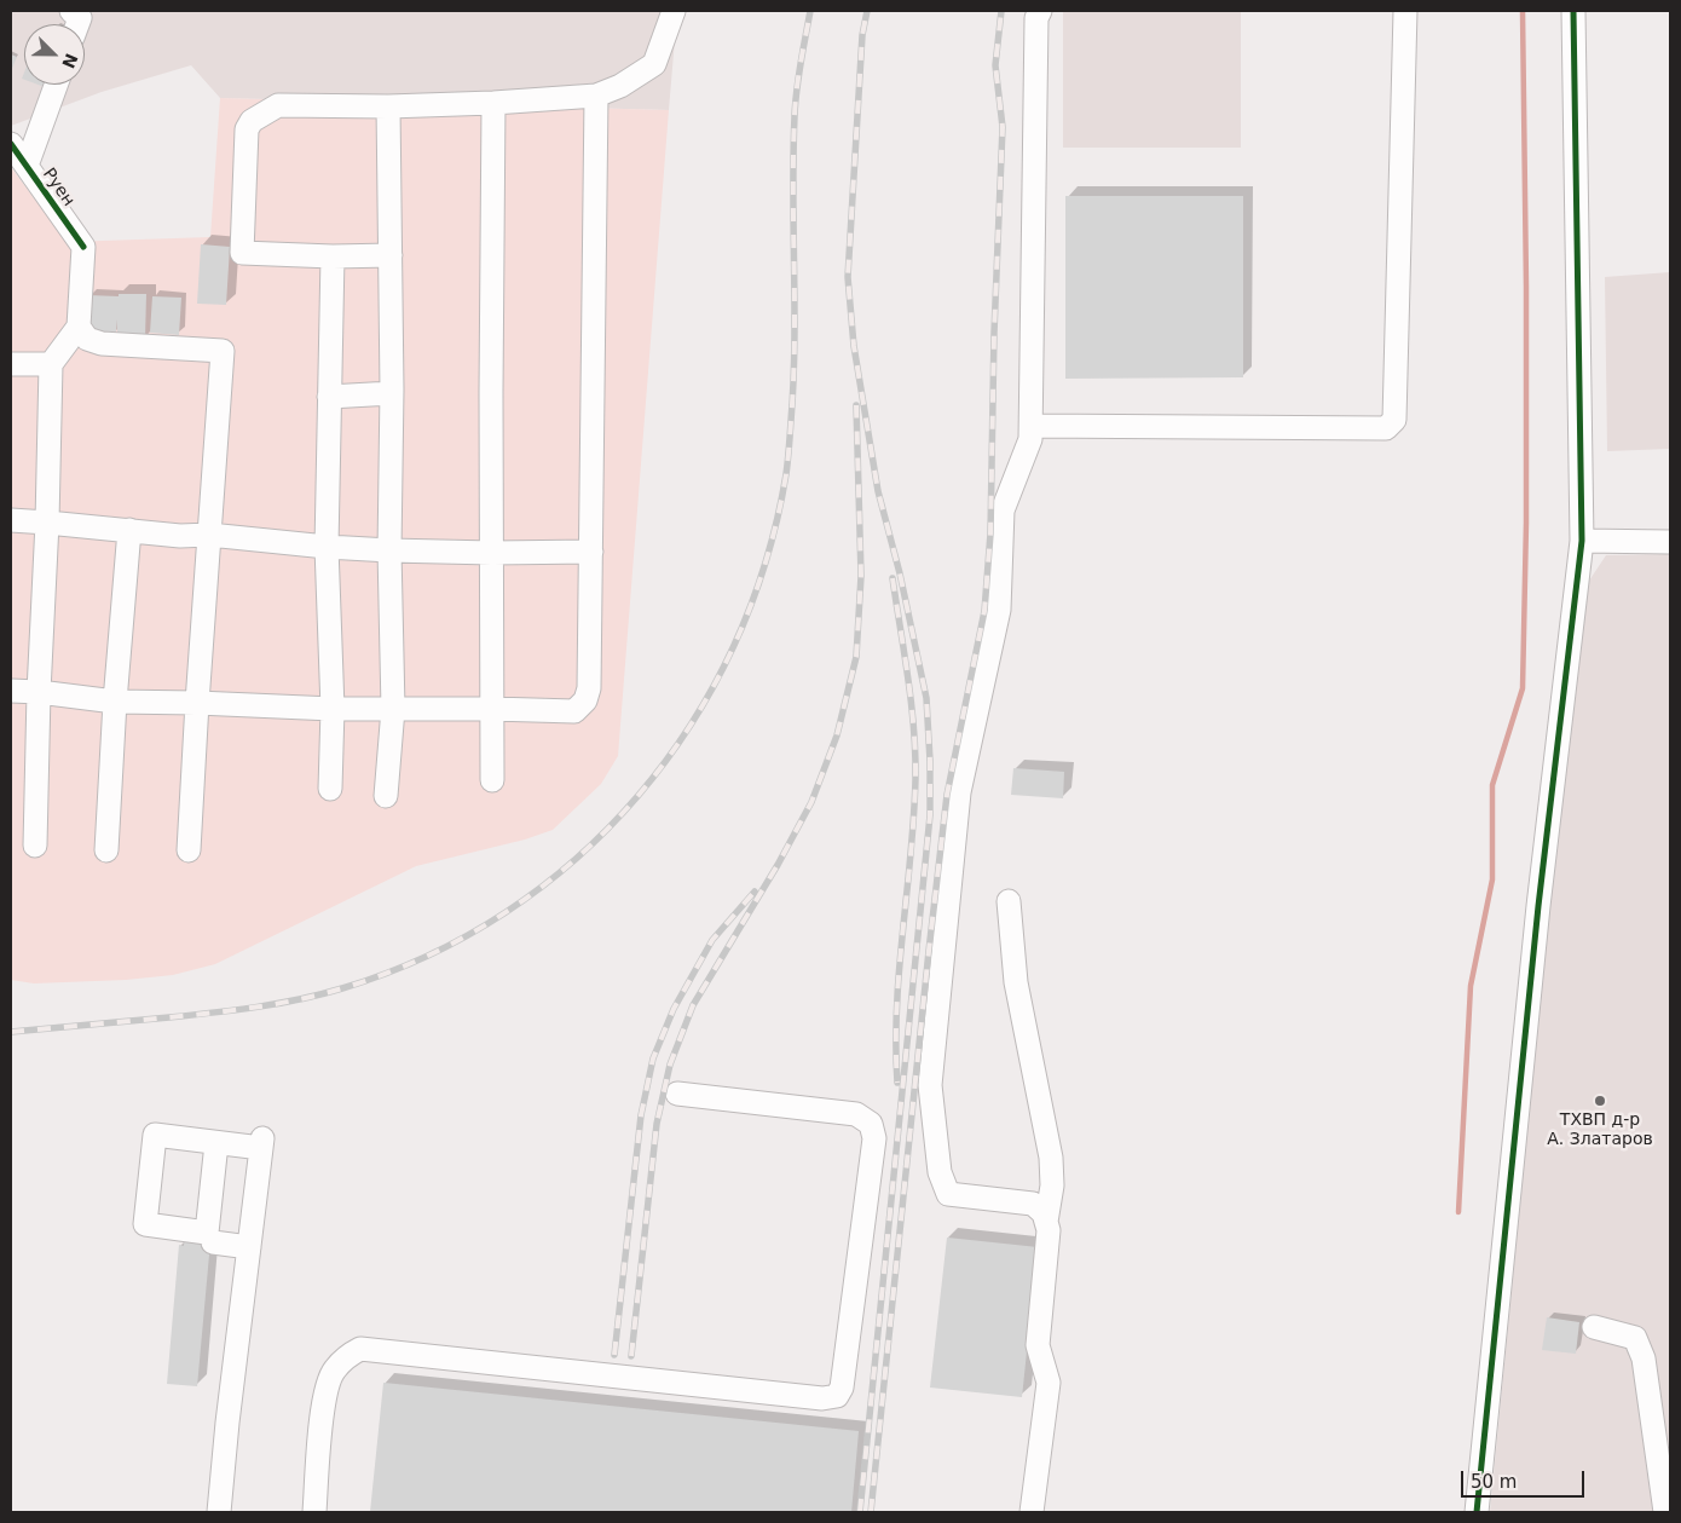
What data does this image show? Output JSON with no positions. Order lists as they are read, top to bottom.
{
  "streets": {
    "street": ["Руен"]
  },
  "places": ["ТХВП д-р А. Златаров"],
  "scale_bar": "50 m",
  "north": "bottom right"
}
